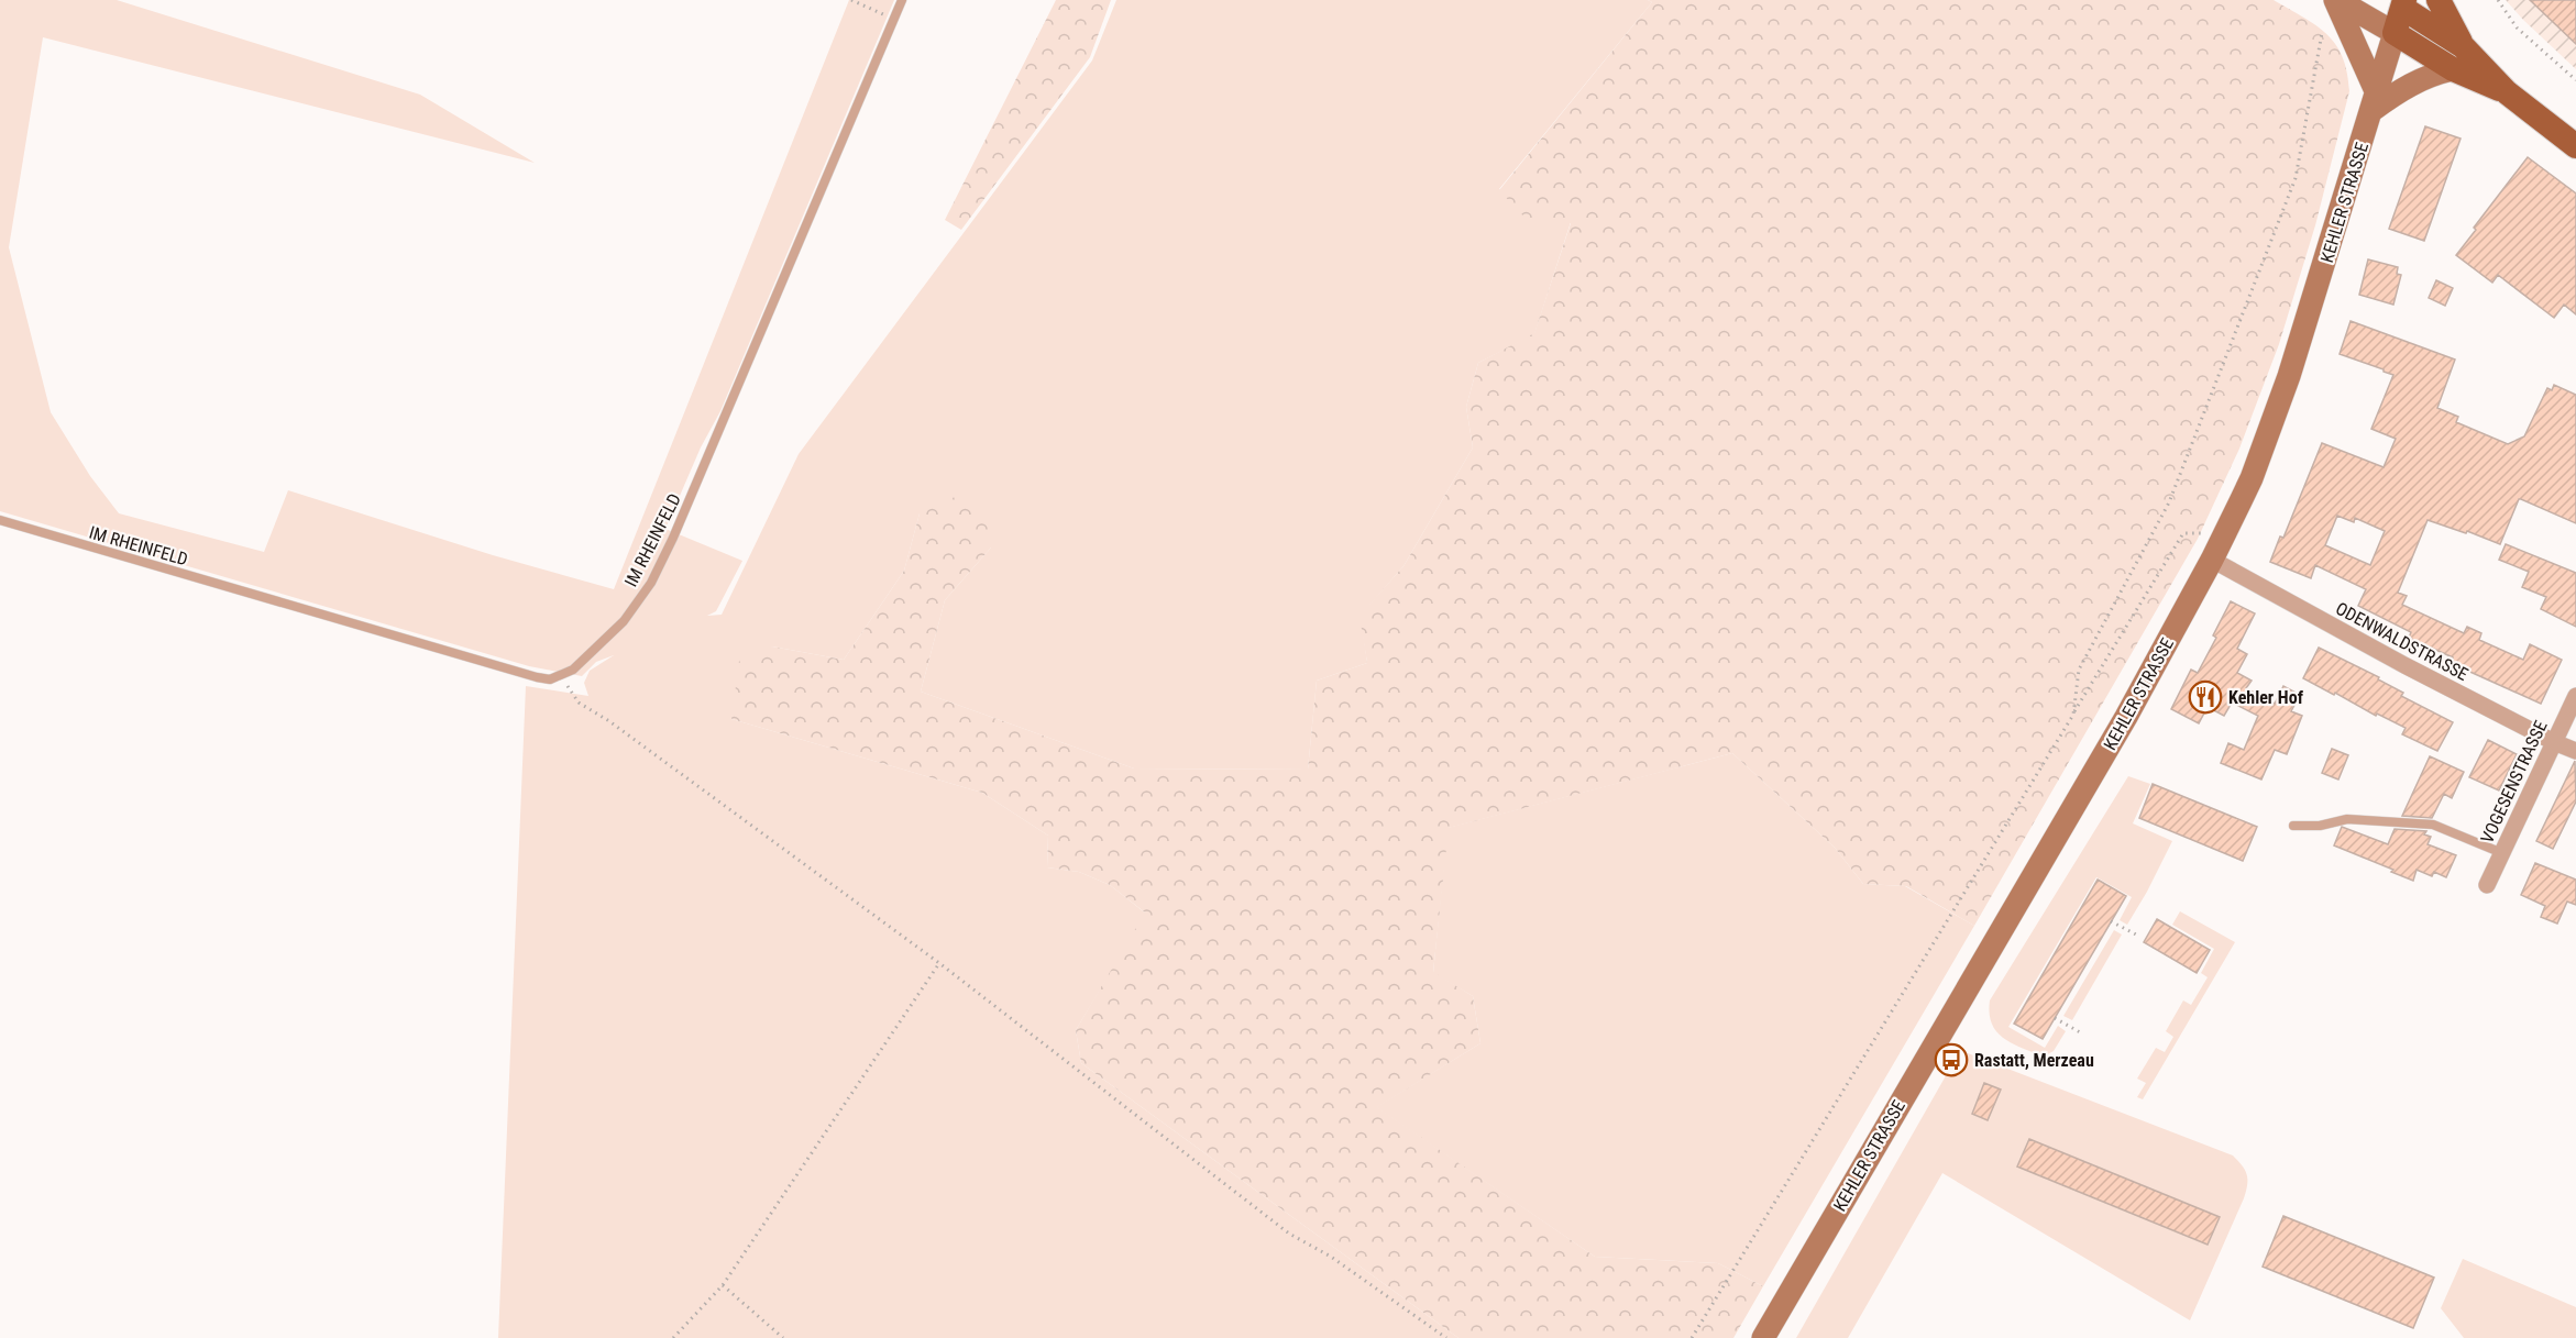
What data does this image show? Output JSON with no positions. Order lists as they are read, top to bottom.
{
  "streets": {
    "main road": ["KEHLER STRASSE"],
    "street": ["ODENWALDSTRASSE", "VOGESENSTRASSE"],
    "lane": ["IM RHEINFELD"]
  },
  "crossings": [
    ["KEHLER STRASSE", "ODENWALDSTRASSE"],
    ["ODENWALDSTRASSE", "VOGESENSTRASSE"]
  ],
  "places": {
    "restaurant": ["Kehler Hof"],
    "bus stop": ["Rastatt, Merzeau"]
  }
}
